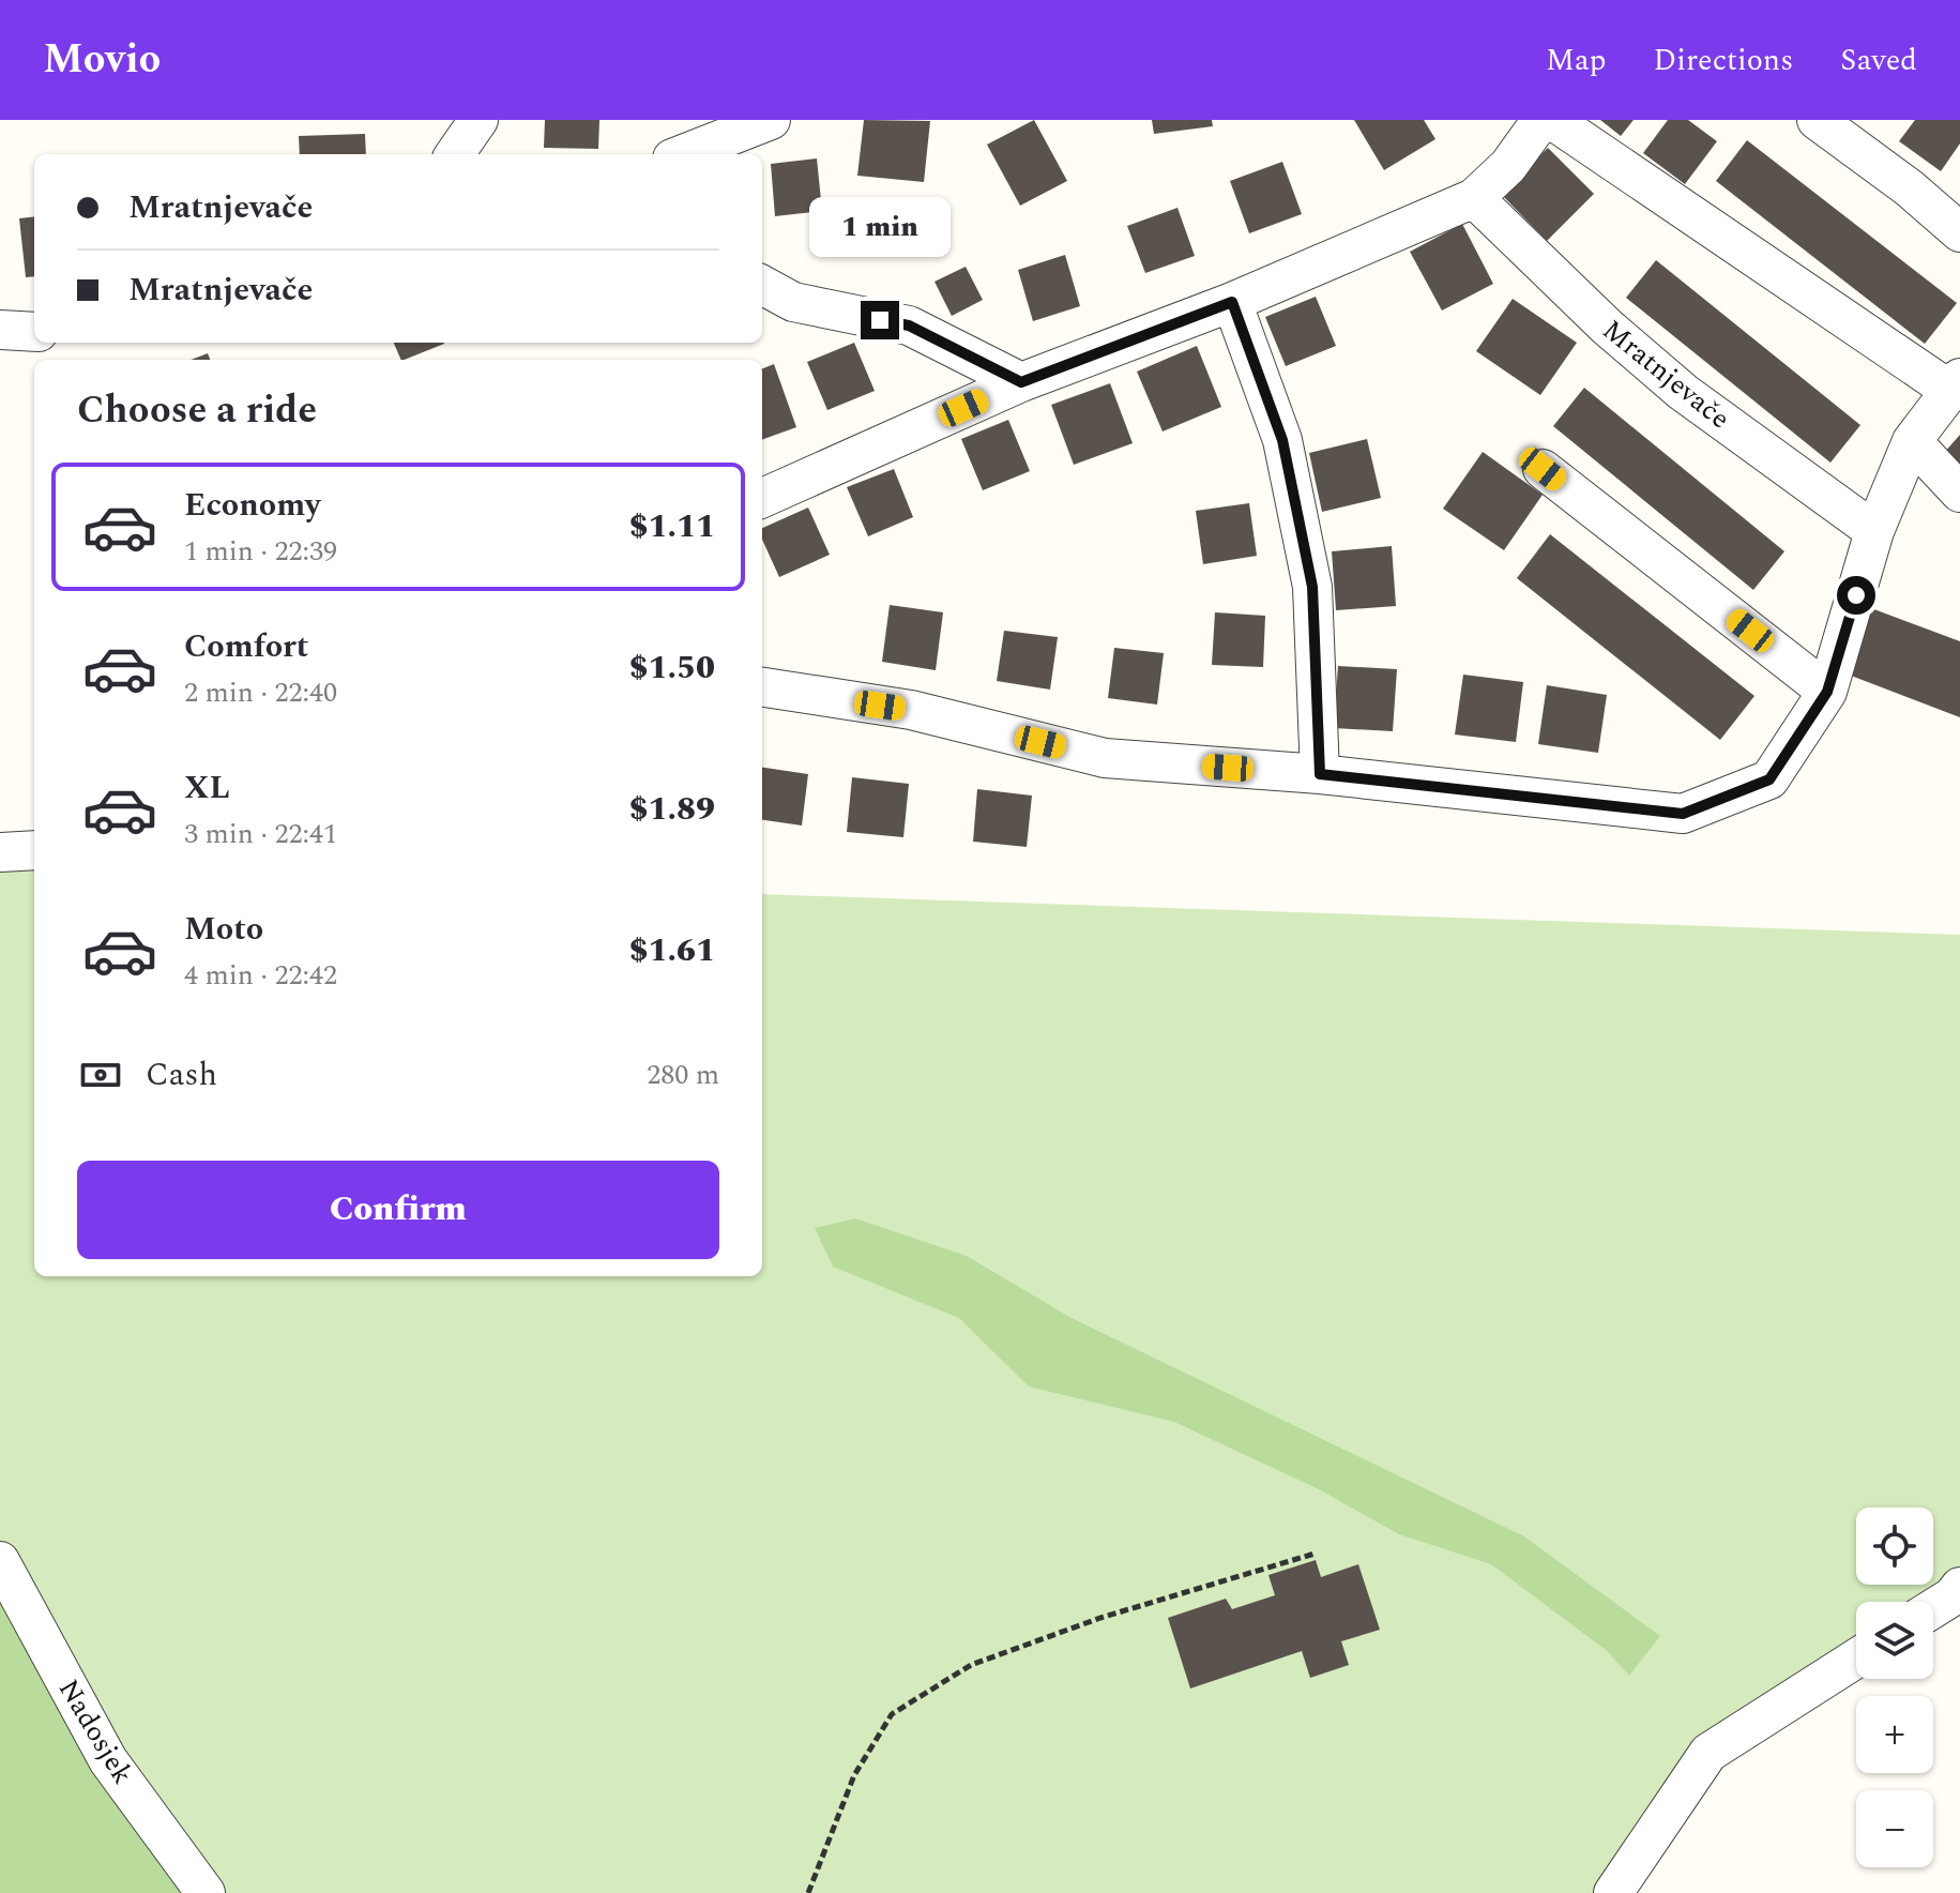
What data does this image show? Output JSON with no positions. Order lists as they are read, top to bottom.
{
  "streets": {
    "street": ["Mratnjevače", "Nadosjek"]
  },
  "page": {
    "header": "Movio",
    "nav": ["Map", "Directions", "Saved"],
    "banner": ["Mratnjevače", "Mratnjevače"],
    "bubble": "1 min",
    "heading": "Choose a ride",
    "list": [
      {
        "name": "Economy",
        "note": "1 min · 22:39",
        "value": "$1.11"
      },
      {
        "name": "Comfort",
        "note": "2 min · 22:40",
        "value": "$1.50"
      },
      {
        "name": "XL",
        "note": "3 min · 22:41",
        "value": "$1.89"
      },
      {
        "name": "Moto",
        "note": "4 min · 22:42",
        "value": "$1.61"
      }
    ],
    "pay": ["Cash", "280 m"],
    "buttons": "Confirm",
    "map_buttons": ["+", "−"]
  }
}
